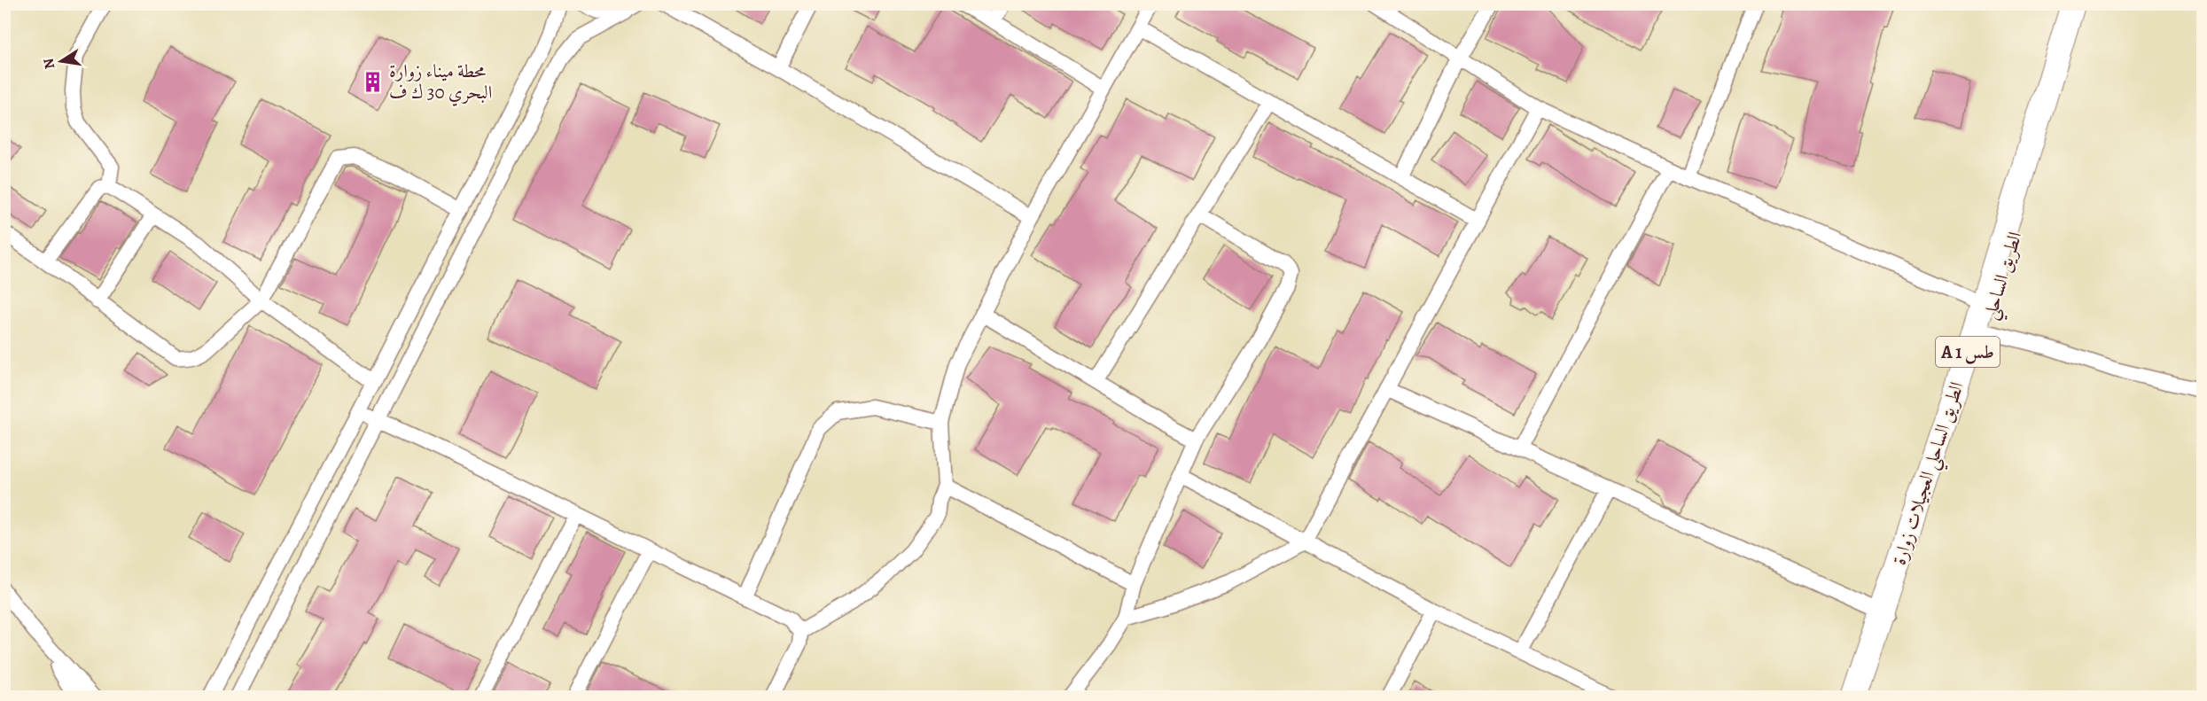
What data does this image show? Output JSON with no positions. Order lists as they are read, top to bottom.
{
  "streets": {
    "highway": ["الطريق الساحلي", "A 1 طس", "الطريق الساحلي العجيلات زوارة"]
  },
  "crossings": [
    ["الطريق الساحلي", "الطريق الساحلي العجيلات زوارة"]
  ],
  "places": {
    "building": ["محطة ميناء زوارة البحري 30 ك ف"]
  },
  "north": "left"
}
